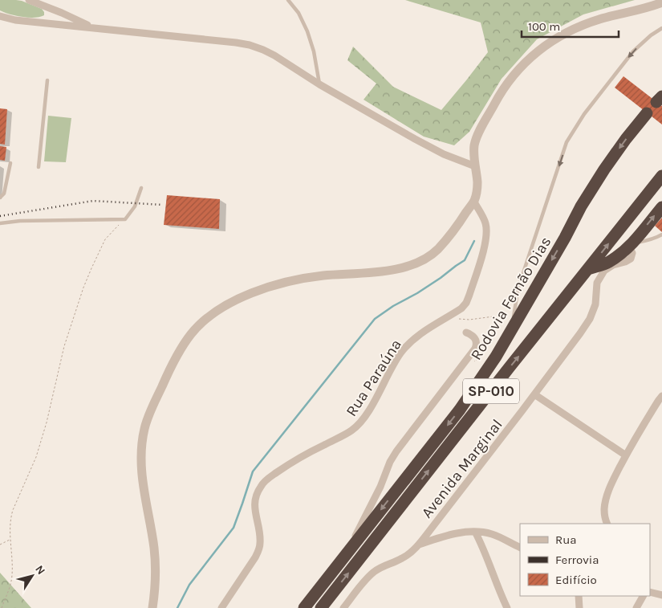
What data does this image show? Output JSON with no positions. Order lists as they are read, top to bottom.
{
  "streets": {
    "highway": ["Rodovia Fernão Dias", "SP-010"],
    "street": ["Rua Paraúna", "Avenida Marginal"]
  },
  "legend": ["Rua", "Ferrovia", "Edifício"],
  "scale_bar": "100 m",
  "north": "top right"
}
